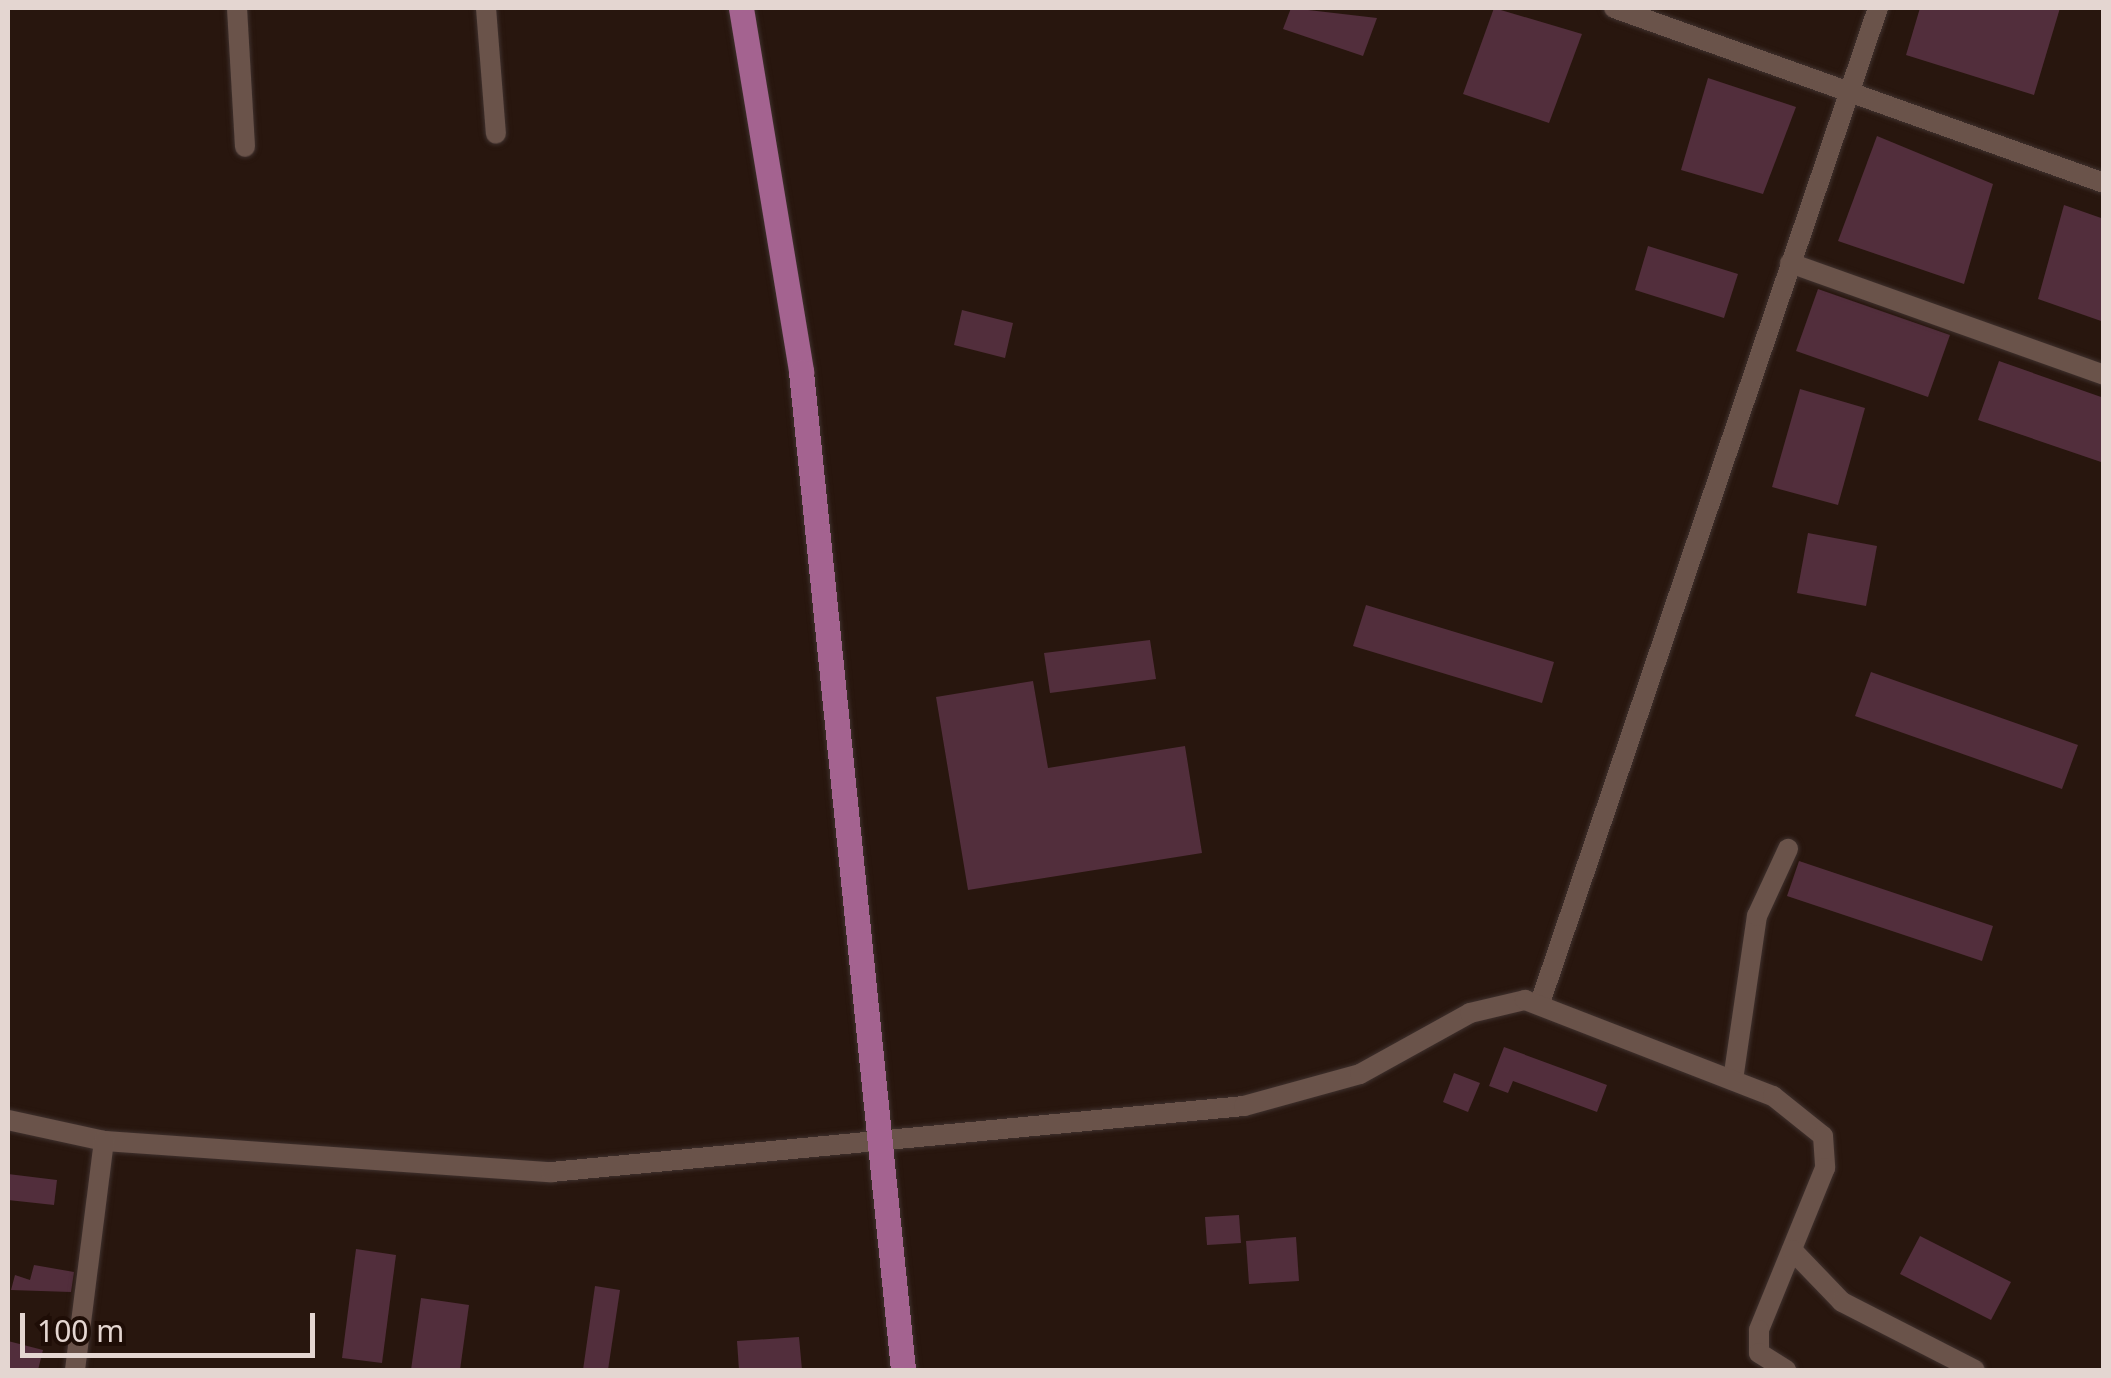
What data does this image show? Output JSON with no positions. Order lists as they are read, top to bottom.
{
  "scale_bar": "100 m"
}
